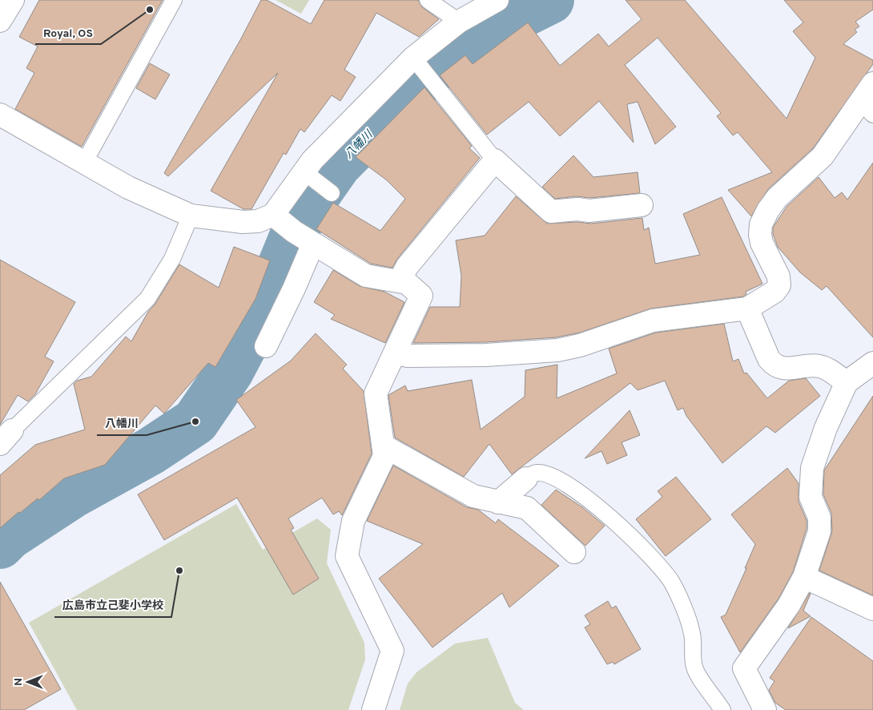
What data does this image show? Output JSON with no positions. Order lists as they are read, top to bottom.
{
  "water": ["八幡川"],
  "places": ["Royal, OS", "八幡川", "広島市立己斐小学校"],
  "north": "left"
}
